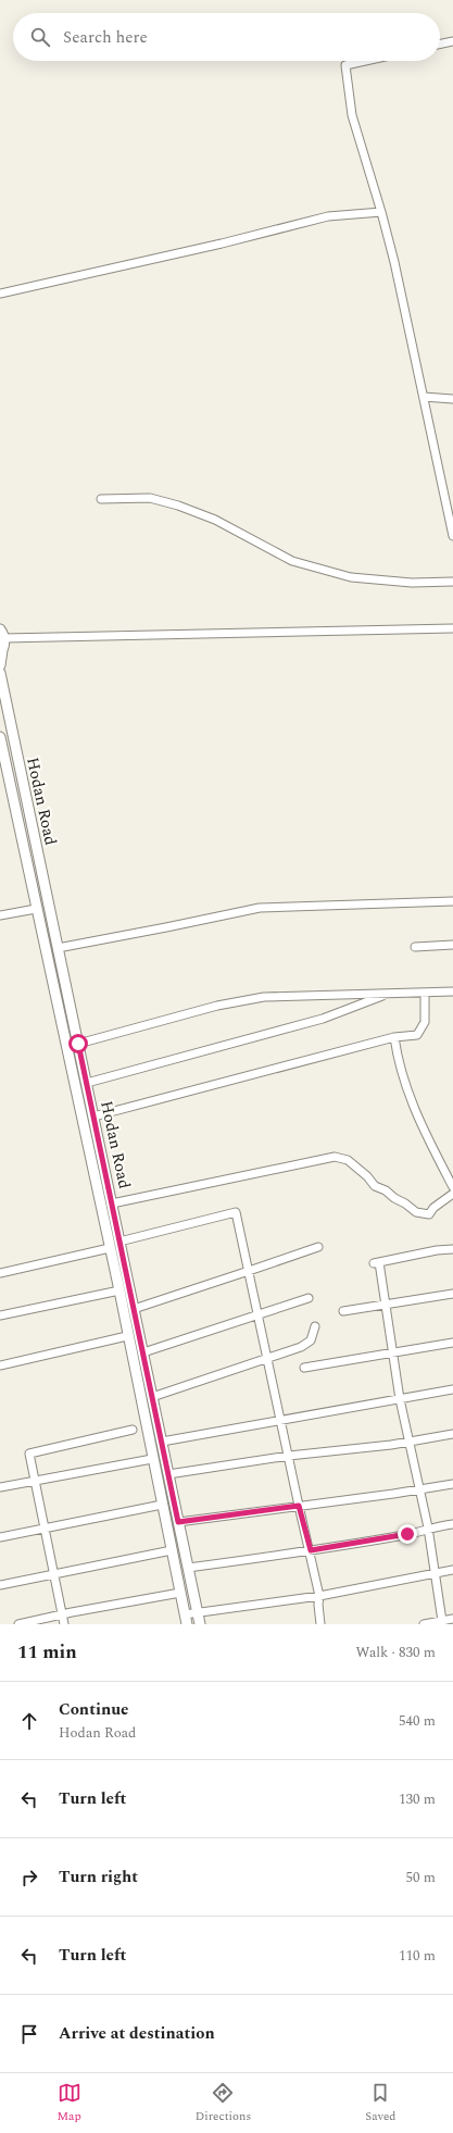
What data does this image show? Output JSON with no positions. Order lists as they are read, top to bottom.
{
  "streets": {
    "main road": ["Hodan Road"]
  },
  "page": {
    "search": "Search here",
    "heading": ["11 min", "Walk · 830 m"],
    "list": [
      ["Continue", "Hodan Road", "540 m"],
      ["Turn left", "130 m"],
      ["Turn right", "50 m"],
      ["Turn left", "110 m"],
      "Arrive at destination"
    ],
    "nav": ["Map", "Directions", "Saved"]
  }
}
